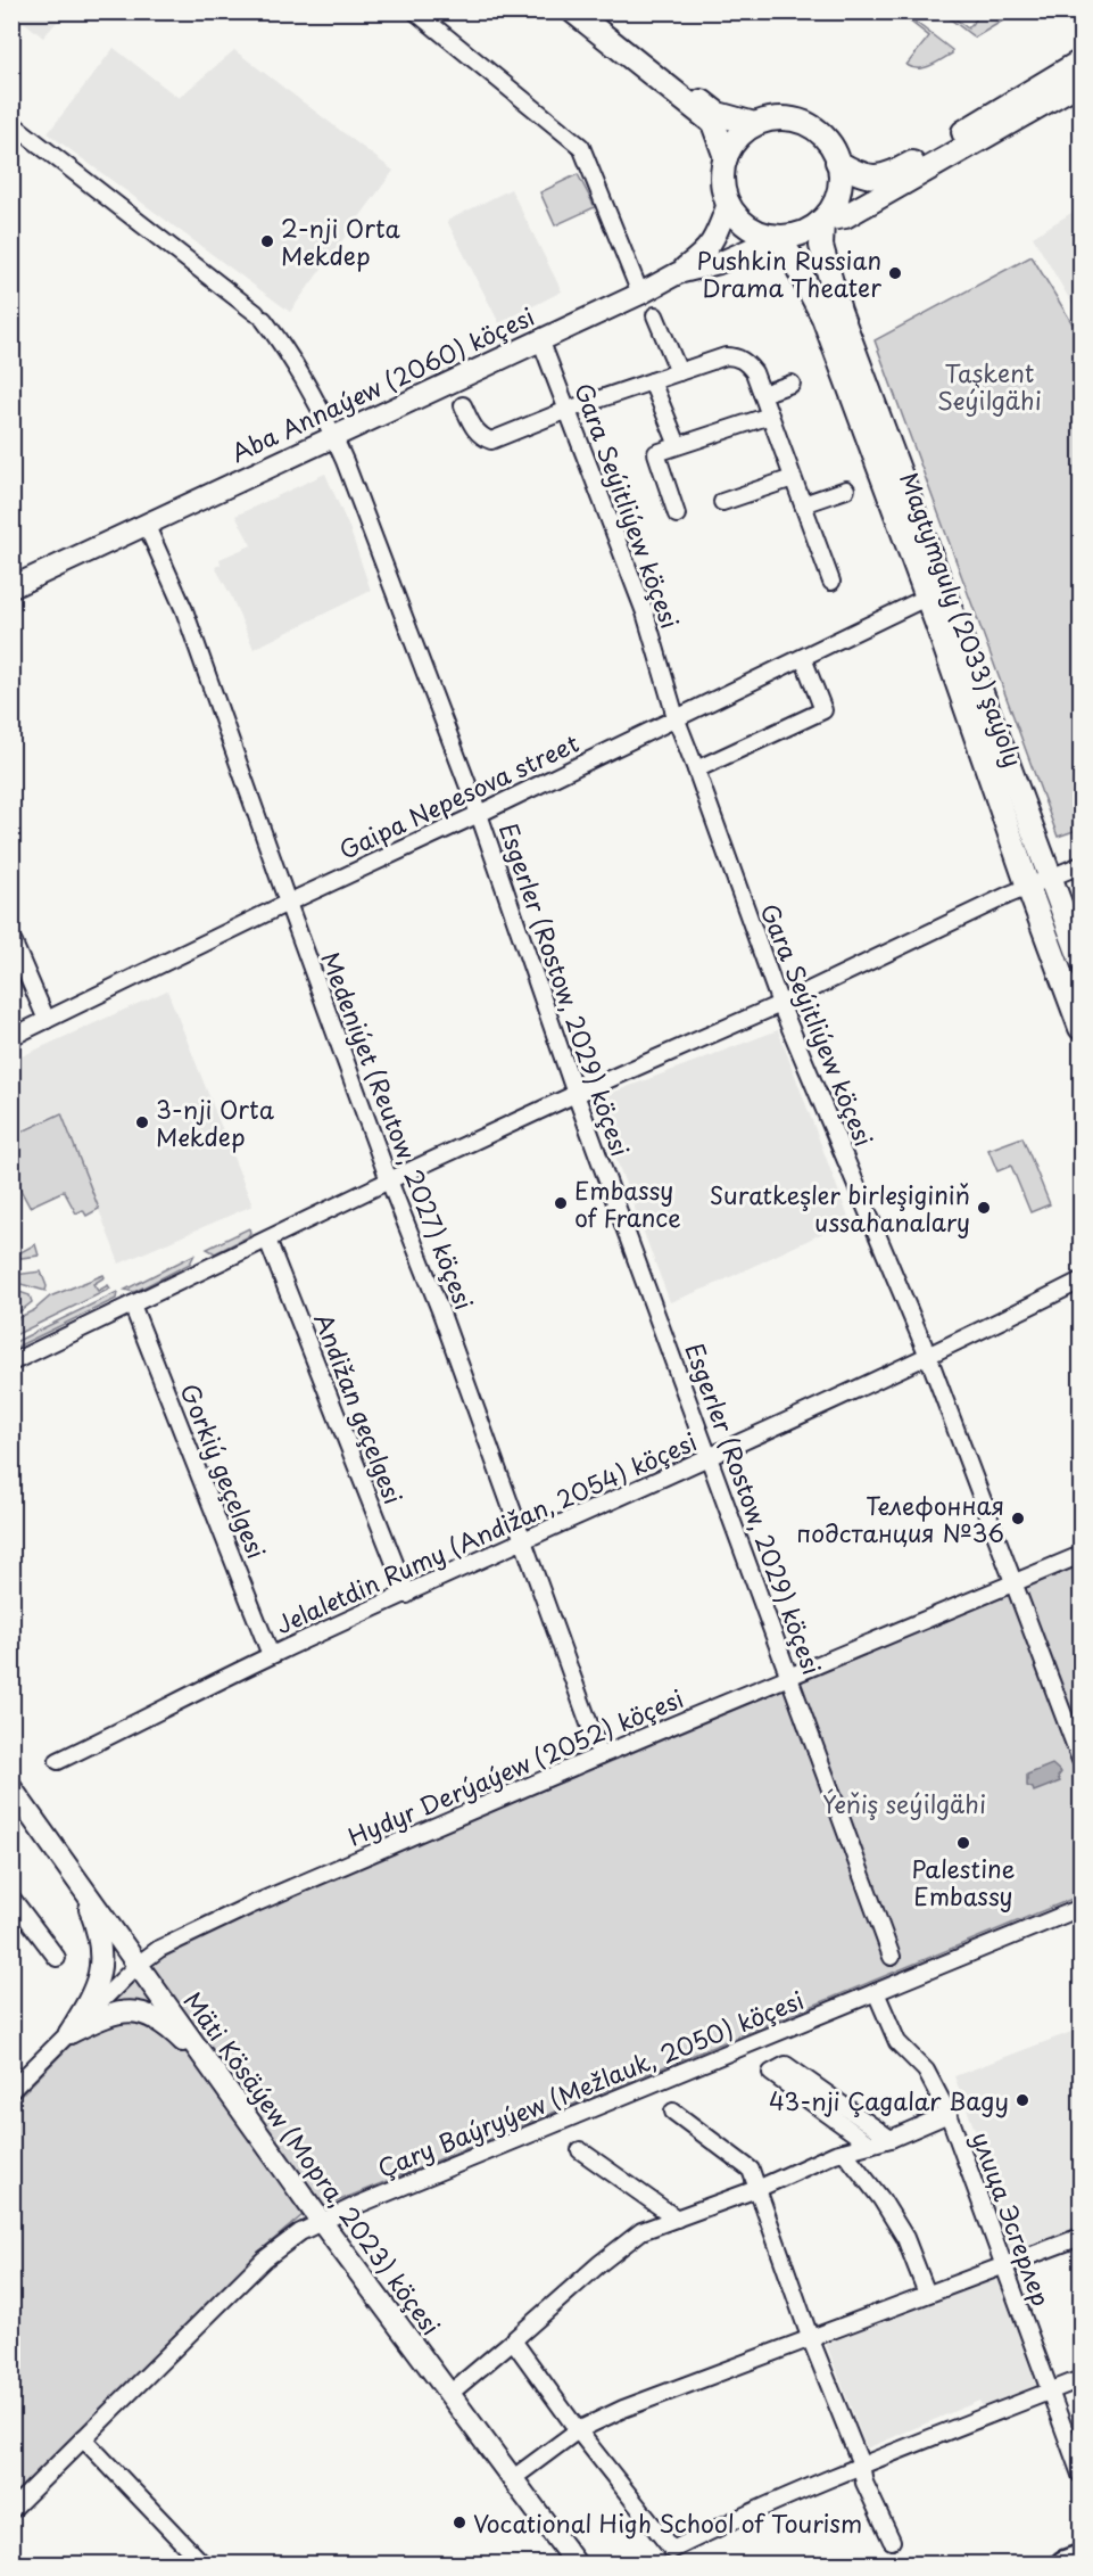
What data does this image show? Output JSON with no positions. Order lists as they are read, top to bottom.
{
  "streets": {
    "main road": ["Magtymguly (2033) şaýoly"],
    "street": [
      "Aba Annaýew (2060) köçesi",
      "Gara Seýitliýew köçesi",
      "Gaipa Nepesova street",
      "Esgerler (Rostow, 2029) köçesi",
      "Medeniýet (Reutow, 2027) köçesi",
      "Andižan geçelgesi",
      "Gorkiý geçelgesi",
      "Jelaletdin Rumy (Andižan, 2054) köçesi",
      "Hydyr Derýaýew (2052) köçesi",
      "Çary Baýryýew (Mežlauk, 2050) köçesi",
      "Mäti Kösäýew (Mopra, 2023) köçesi",
      "улица Эсгерлер"
    ]
  },
  "crossings": [
    ["Aba Annaýew (2060) köçesi", "Gara Seýitliýew köçesi"],
    ["Aba Annaýew (2060) köçesi", "Magtymguly (2033) şaýoly"],
    ["Aba Annaýew (2060) köçesi", "Esgerler (Rostow, 2029) köçesi"],
    ["Aba Annaýew (2060) köçesi", "Medeniýet (Reutow, 2027) köçesi"],
    ["Gara Seýitliýew köçesi", "Gaipa Nepesova street"],
    ["Gara Seýitliýew köçesi", "Jelaletdin Rumy (Andižan, 2054) köçesi"],
    ["Gara Seýitliýew köçesi", "Hydyr Derýaýew (2052) köçesi"],
    ["Magtymguly (2033) şaýoly", "Gaipa Nepesova street"],
    ["Gaipa Nepesova street", "Esgerler (Rostow, 2029) köçesi"],
    ["Gaipa Nepesova street", "Medeniýet (Reutow, 2027) köçesi"],
    ["Esgerler (Rostow, 2029) köçesi", "Jelaletdin Rumy (Andižan, 2054) köçesi"],
    ["Esgerler (Rostow, 2029) köçesi", "Hydyr Derýaýew (2052) köçesi"],
    ["Medeniýet (Reutow, 2027) köçesi", "Jelaletdin Rumy (Andižan, 2054) köçesi"],
    ["Medeniýet (Reutow, 2027) köçesi", "Hydyr Derýaýew (2052) köçesi"],
    ["Andižan geçelgesi", "Jelaletdin Rumy (Andižan, 2054) köçesi"],
    ["Gorkiý geçelgesi", "Jelaletdin Rumy (Andižan, 2054) köçesi"],
    ["Hydyr Derýaýew (2052) köçesi", "Mäti Kösäýew (Mopra, 2023) köçesi"],
    ["Çary Baýryýew (Mežlauk, 2050) köçesi", "Mäti Kösäýew (Mopra, 2023) köçesi"],
    ["Çary Baýryýew (Mežlauk, 2050) köçesi", "улица Эсгерлер"]
  ],
  "parks": ["Taşkent Seýilgähi", "Ýeňiş seýilgähi"],
  "places": [
    "2-nji Orta Mekdep",
    "Pushkin Russian Drama Theater",
    "3-nji Orta Mekdep",
    "Embassy of France",
    "Suratkeşler birleşiginiň ussahanalary",
    "Телефонная подстанция №36",
    "Palestine Embassy",
    "43-nji Çagalar Bagy",
    "Vocational High School of Tourism"
  ]
}
